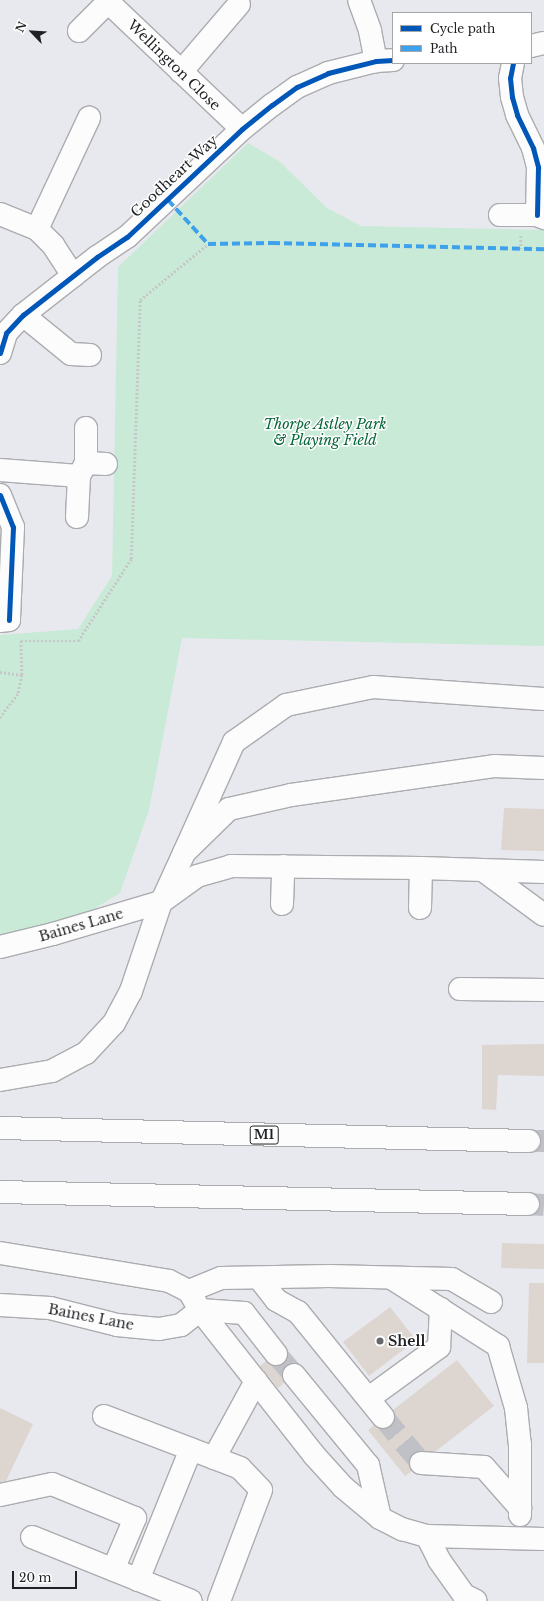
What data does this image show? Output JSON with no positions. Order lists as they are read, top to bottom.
{
  "streets": {
    "main road": [
      "Wellington Close",
      "Goodheart Way",
      "Baines Lane",
      "M1"
    ]
  },
  "crossings": [
    ["Wellington Close", "Goodheart Way"]
  ],
  "parks": ["Thorpe Astley Park & Playing Field"],
  "places": ["Shell"],
  "legend": ["Cycle path", "Path"],
  "scale_bar": "20 m",
  "north": "top left"
}
